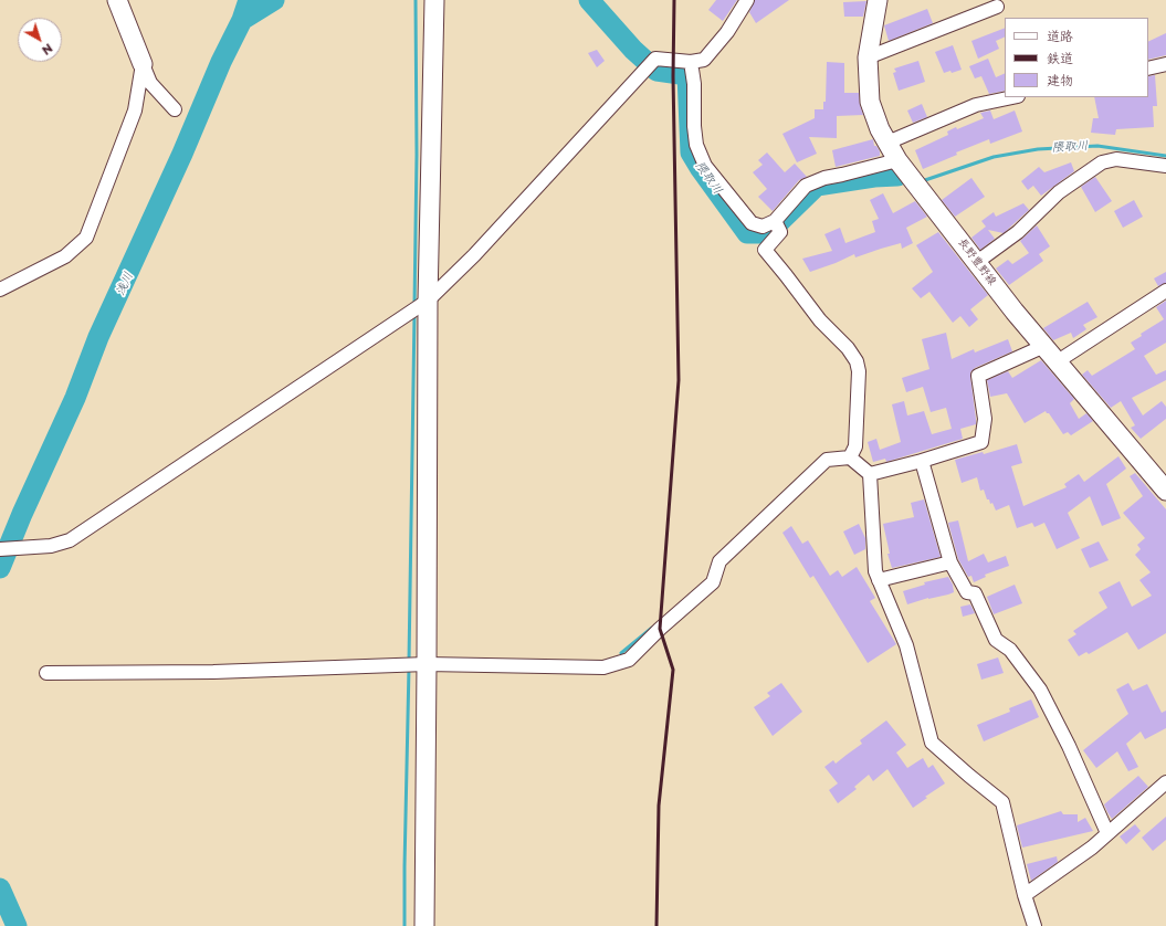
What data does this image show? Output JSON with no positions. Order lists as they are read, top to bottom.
{
  "streets": {
    "street": ["長野豊野線"]
  },
  "water": ["隈取川", "浅川"],
  "legend": ["道路", "鉄道", "建物"],
  "north": "bottom right"
}
